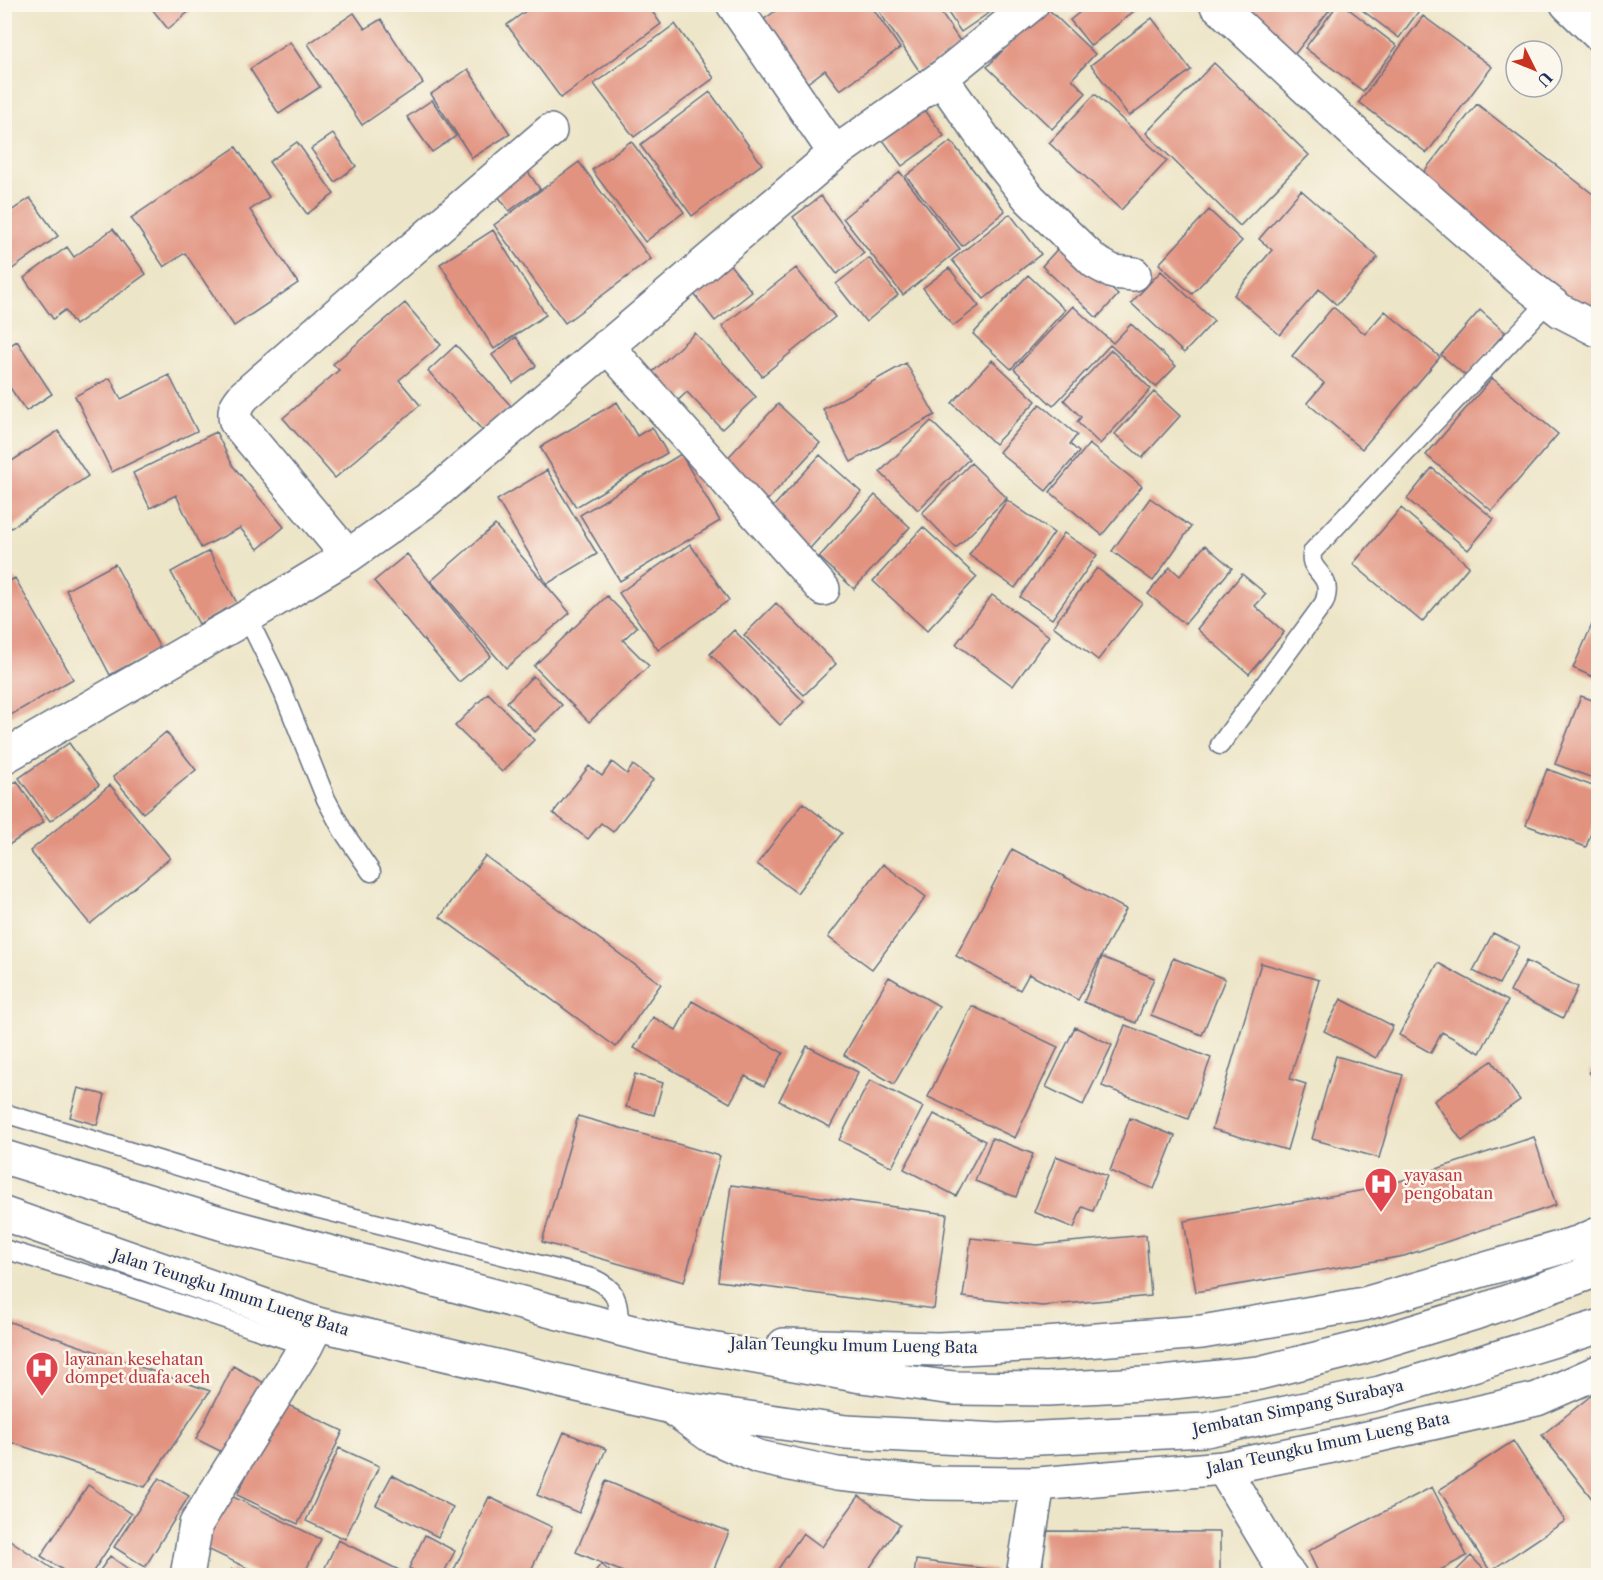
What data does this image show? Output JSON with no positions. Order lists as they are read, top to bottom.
{
  "streets": {
    "main road": ["Jalan Teungku Imum Lueng Bata", "Jembatan Simpang Surabaya"]
  },
  "crossings": [
    ["Jalan Teungku Imum Lueng Bata", "Jembatan Simpang Surabaya"]
  ],
  "places": {
    "hospital": ["yayasan pengobatan", "layanan kesehatan dompet duafa aceh"]
  },
  "north": "bottom right"
}
